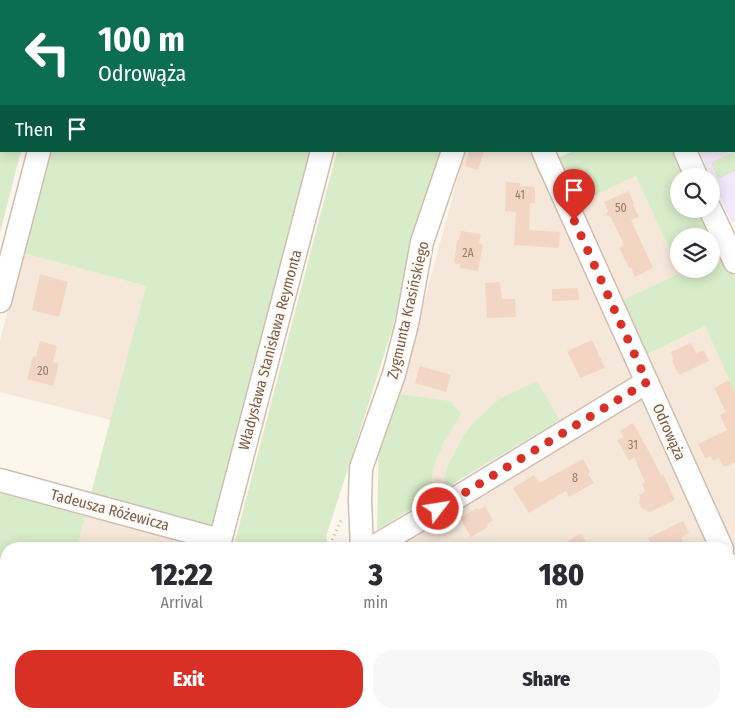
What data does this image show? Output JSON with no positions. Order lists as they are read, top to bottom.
{
  "streets": {
    "street": [
      "Zygmunta Krasińskiego",
      "Władysława Stanisława Reymonta",
      "Odrowąża",
      "Tadeusza Różewicza"
    ]
  },
  "house_numbers": [
    "41",
    "50",
    "2A",
    "20",
    "31",
    "8"
  ],
  "page": {
    "turn": ["100 m", "Odrowąża"],
    "then": "Then",
    "eta": [
      "12:22",
      "Arrival",
      "3",
      "min",
      "180",
      "m"
    ],
    "buttons": ["Exit", "Share"]
  }
}
